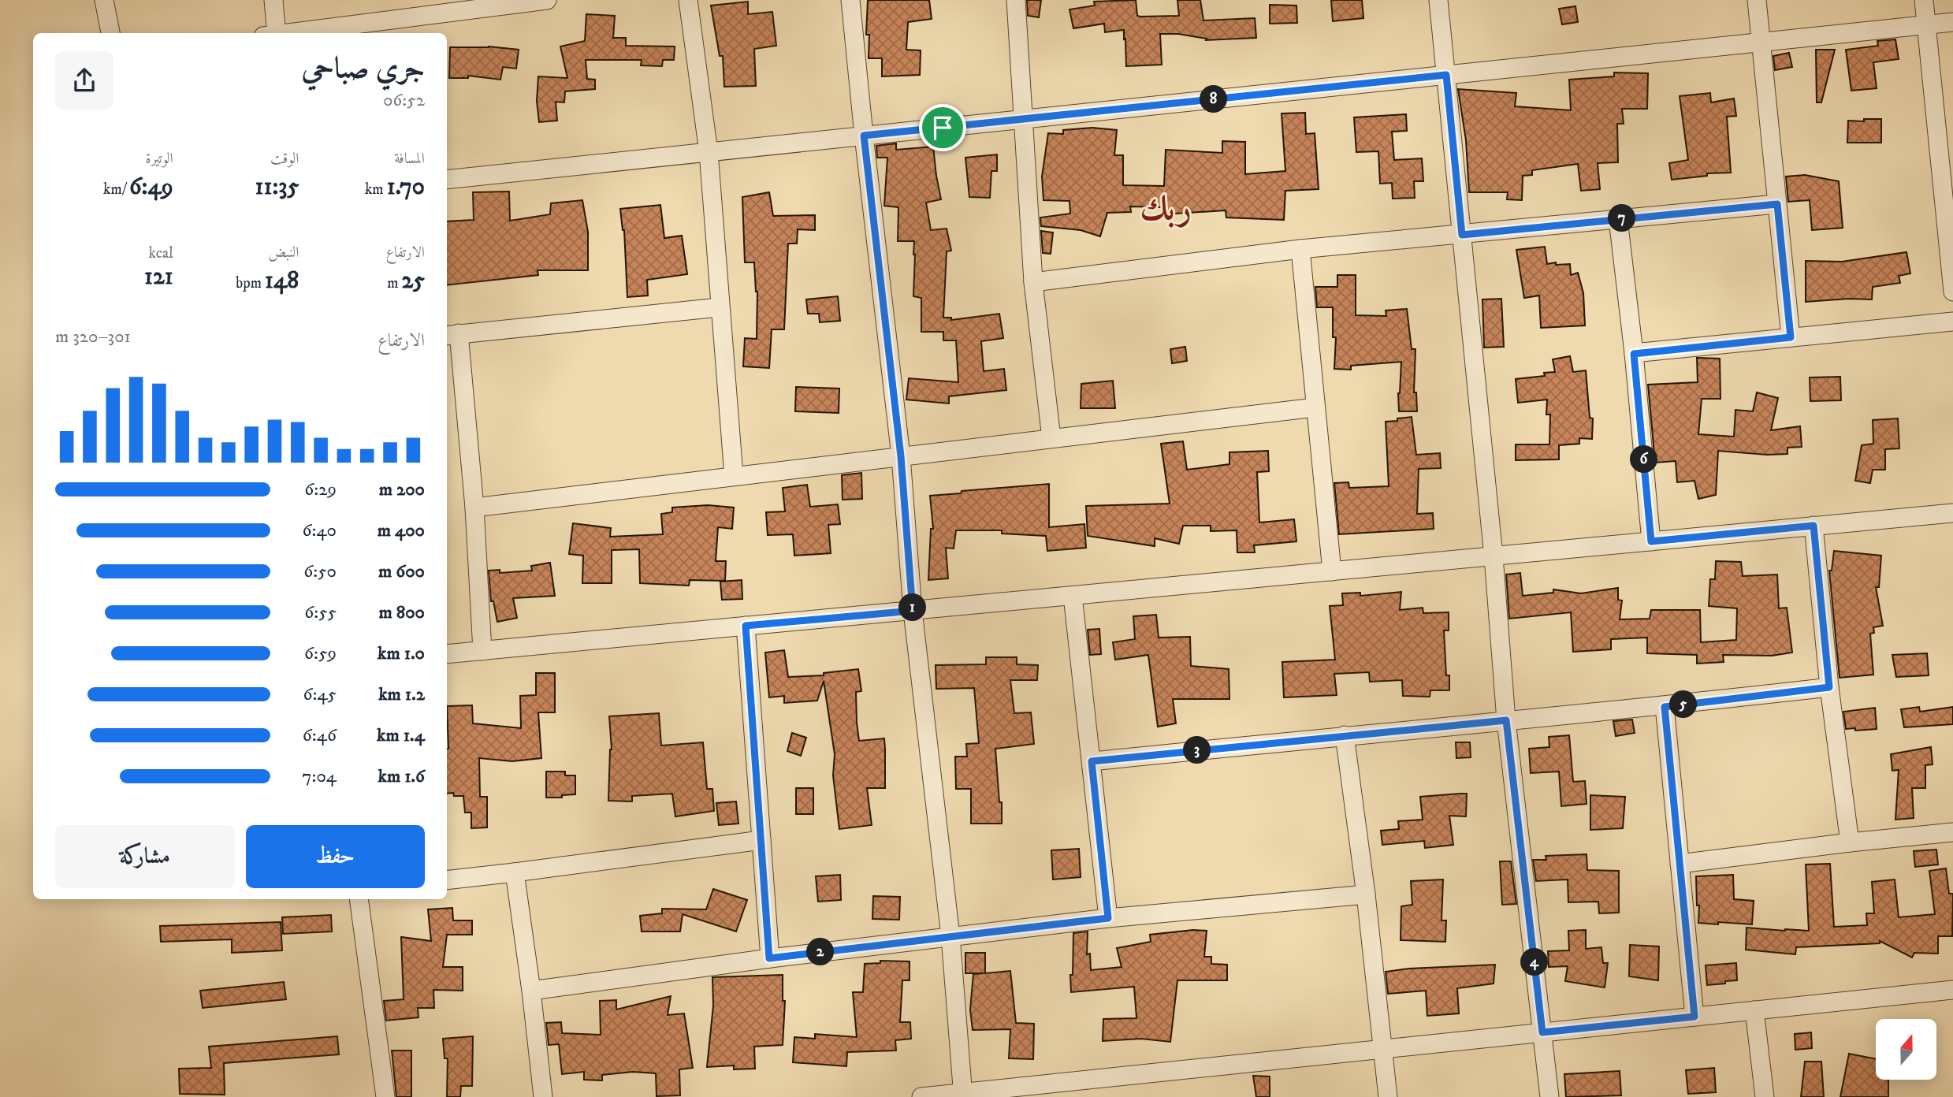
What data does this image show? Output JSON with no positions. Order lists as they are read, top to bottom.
{
  "districts": ["ربك"],
  "north": "top",
  "page": {
    "heading": ["جري صباحي", "06:52"],
    "pins": [
      "8",
      "7",
      "6",
      "1",
      "5",
      "3",
      "2",
      "4"
    ],
    "stats": [
      ["المسافة", "1.70 km"],
      ["الوقت", "11:35"],
      ["الوتيرة", "6:49 /km"],
      ["الارتفاع", "25 m"],
      ["النبض", "148 bpm"],
      ["kcal", "121"]
    ],
    "chart": ["الارتفاع", "301–320 m"],
    "list": [
      {
        "name": "200 m",
        "note": "6:29"
      },
      {
        "name": "400 m",
        "note": "6:40"
      },
      {
        "name": "600 m",
        "note": "6:50"
      },
      {
        "name": "800 m",
        "note": "6:55"
      },
      {
        "name": "1.0 km",
        "note": "6:59"
      },
      {
        "name": "1.2 km",
        "note": "6:45"
      },
      {
        "name": "1.4 km",
        "note": "6:46"
      },
      {
        "name": "1.6 km",
        "note": "7:04"
      }
    ],
    "buttons": ["حفظ", "مشاركة"]
  }
}
